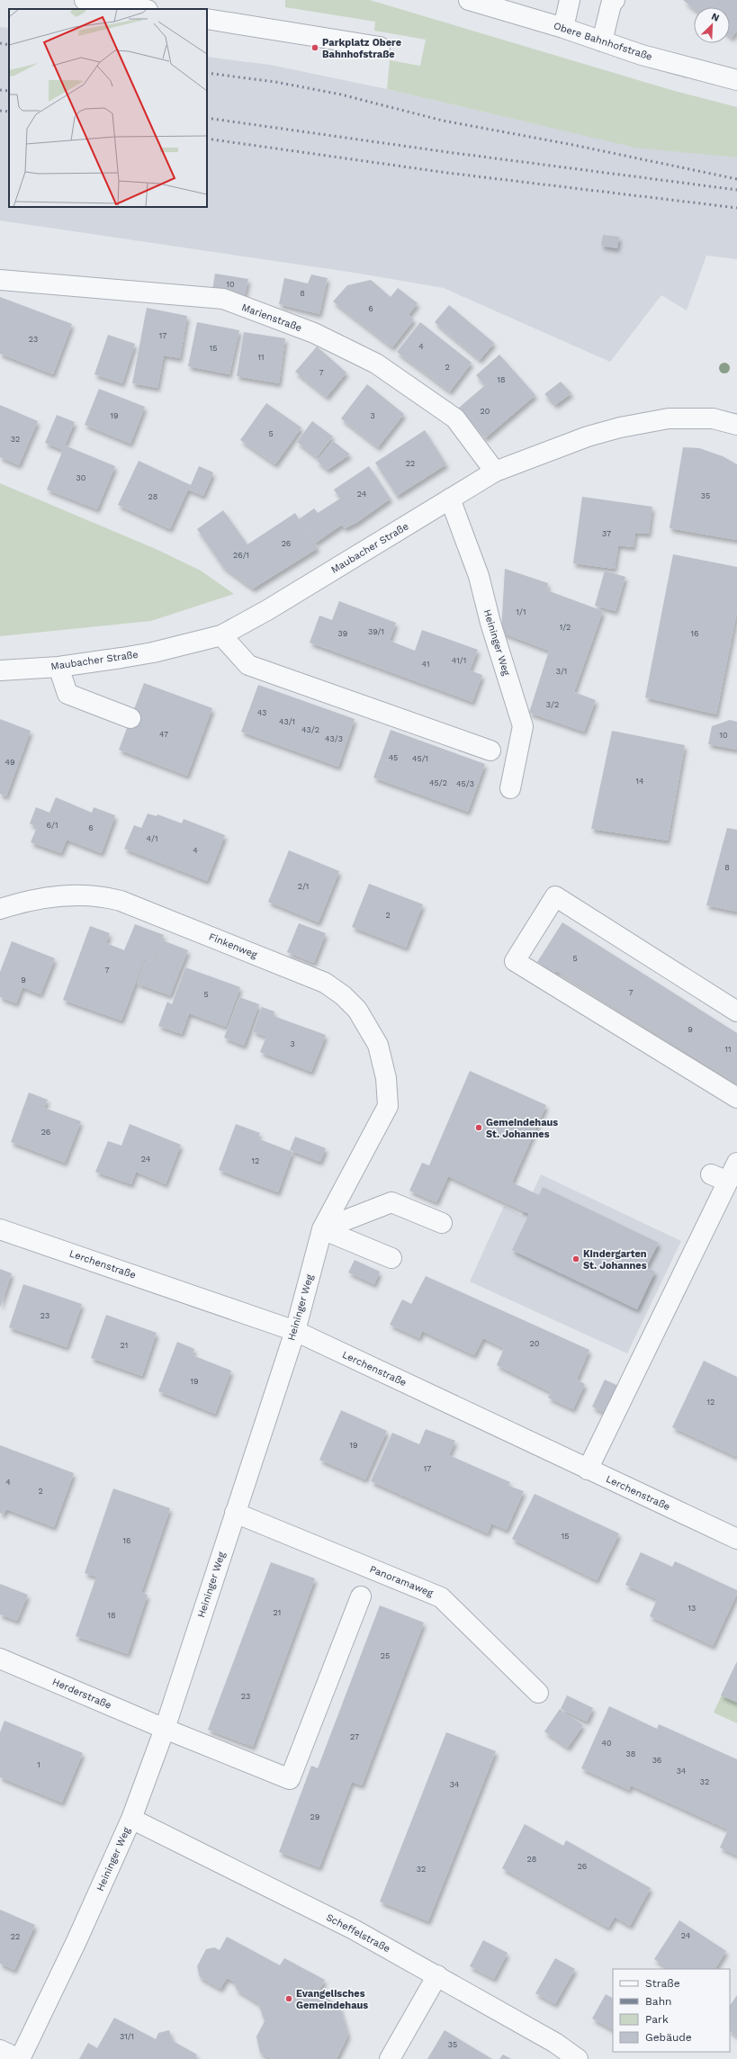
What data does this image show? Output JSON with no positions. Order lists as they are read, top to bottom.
{
  "streets": {
    "street": [
      "Obere Bahnhofstraße",
      "Marienstraße",
      "Maubacher Straße",
      "Heininger Weg",
      "Finkenweg",
      "Lerchenstraße",
      "Panoramaweg",
      "Herderstraße",
      "Scheffelstraße"
    ]
  },
  "crossings": [
    ["Marienstraße", "Maubacher Straße"],
    ["Maubacher Straße", "Heininger Weg"],
    ["Heininger Weg", "Finkenweg"],
    ["Heininger Weg", "Lerchenstraße"],
    ["Heininger Weg", "Panoramaweg"],
    ["Heininger Weg", "Herderstraße"],
    ["Heininger Weg", "Scheffelstraße"]
  ],
  "places": [
    "Parkplatz Obere Bahnhofstraße",
    "Gemeindehaus St. Johannes",
    "Kindergarten St. Johannes",
    "Evangelisches Gemeindehaus"
  ],
  "house_numbers": [
    "10",
    "8",
    "6",
    "17",
    "23",
    "4",
    "15",
    "11",
    "2",
    "7",
    "18",
    "20",
    "19",
    "3",
    "5",
    "32",
    "22",
    "30",
    "24",
    "35",
    "28",
    "37",
    "26",
    "26/1",
    "1/1",
    "1/2",
    "39/1",
    "39",
    "16",
    "41/1",
    "41",
    "3/1",
    "3/2",
    "43",
    "43/1",
    "43/2",
    "47",
    "10",
    "43/3",
    "45",
    "45/1",
    "49",
    "14",
    "45/2",
    "45/3",
    "6/1",
    "6",
    "4/1",
    "4",
    "8",
    "2/1",
    "2",
    "5",
    "7",
    "9",
    "7",
    "5",
    "9",
    "3",
    "11",
    "26",
    "24",
    "12",
    "23",
    "20",
    "21",
    "19",
    "12",
    "19",
    "17",
    "4",
    "2",
    "15",
    "16",
    "13",
    "21",
    "18",
    "25",
    "23",
    "27",
    "40",
    "38",
    "36",
    "1",
    "34",
    "32",
    "34",
    "29",
    "28",
    "26",
    "32",
    "24",
    "22",
    "31/1",
    "35"
  ],
  "legend": [
    "Straße",
    "Bahn",
    "Park",
    "Gebäude"
  ],
  "north": "top right"
}
